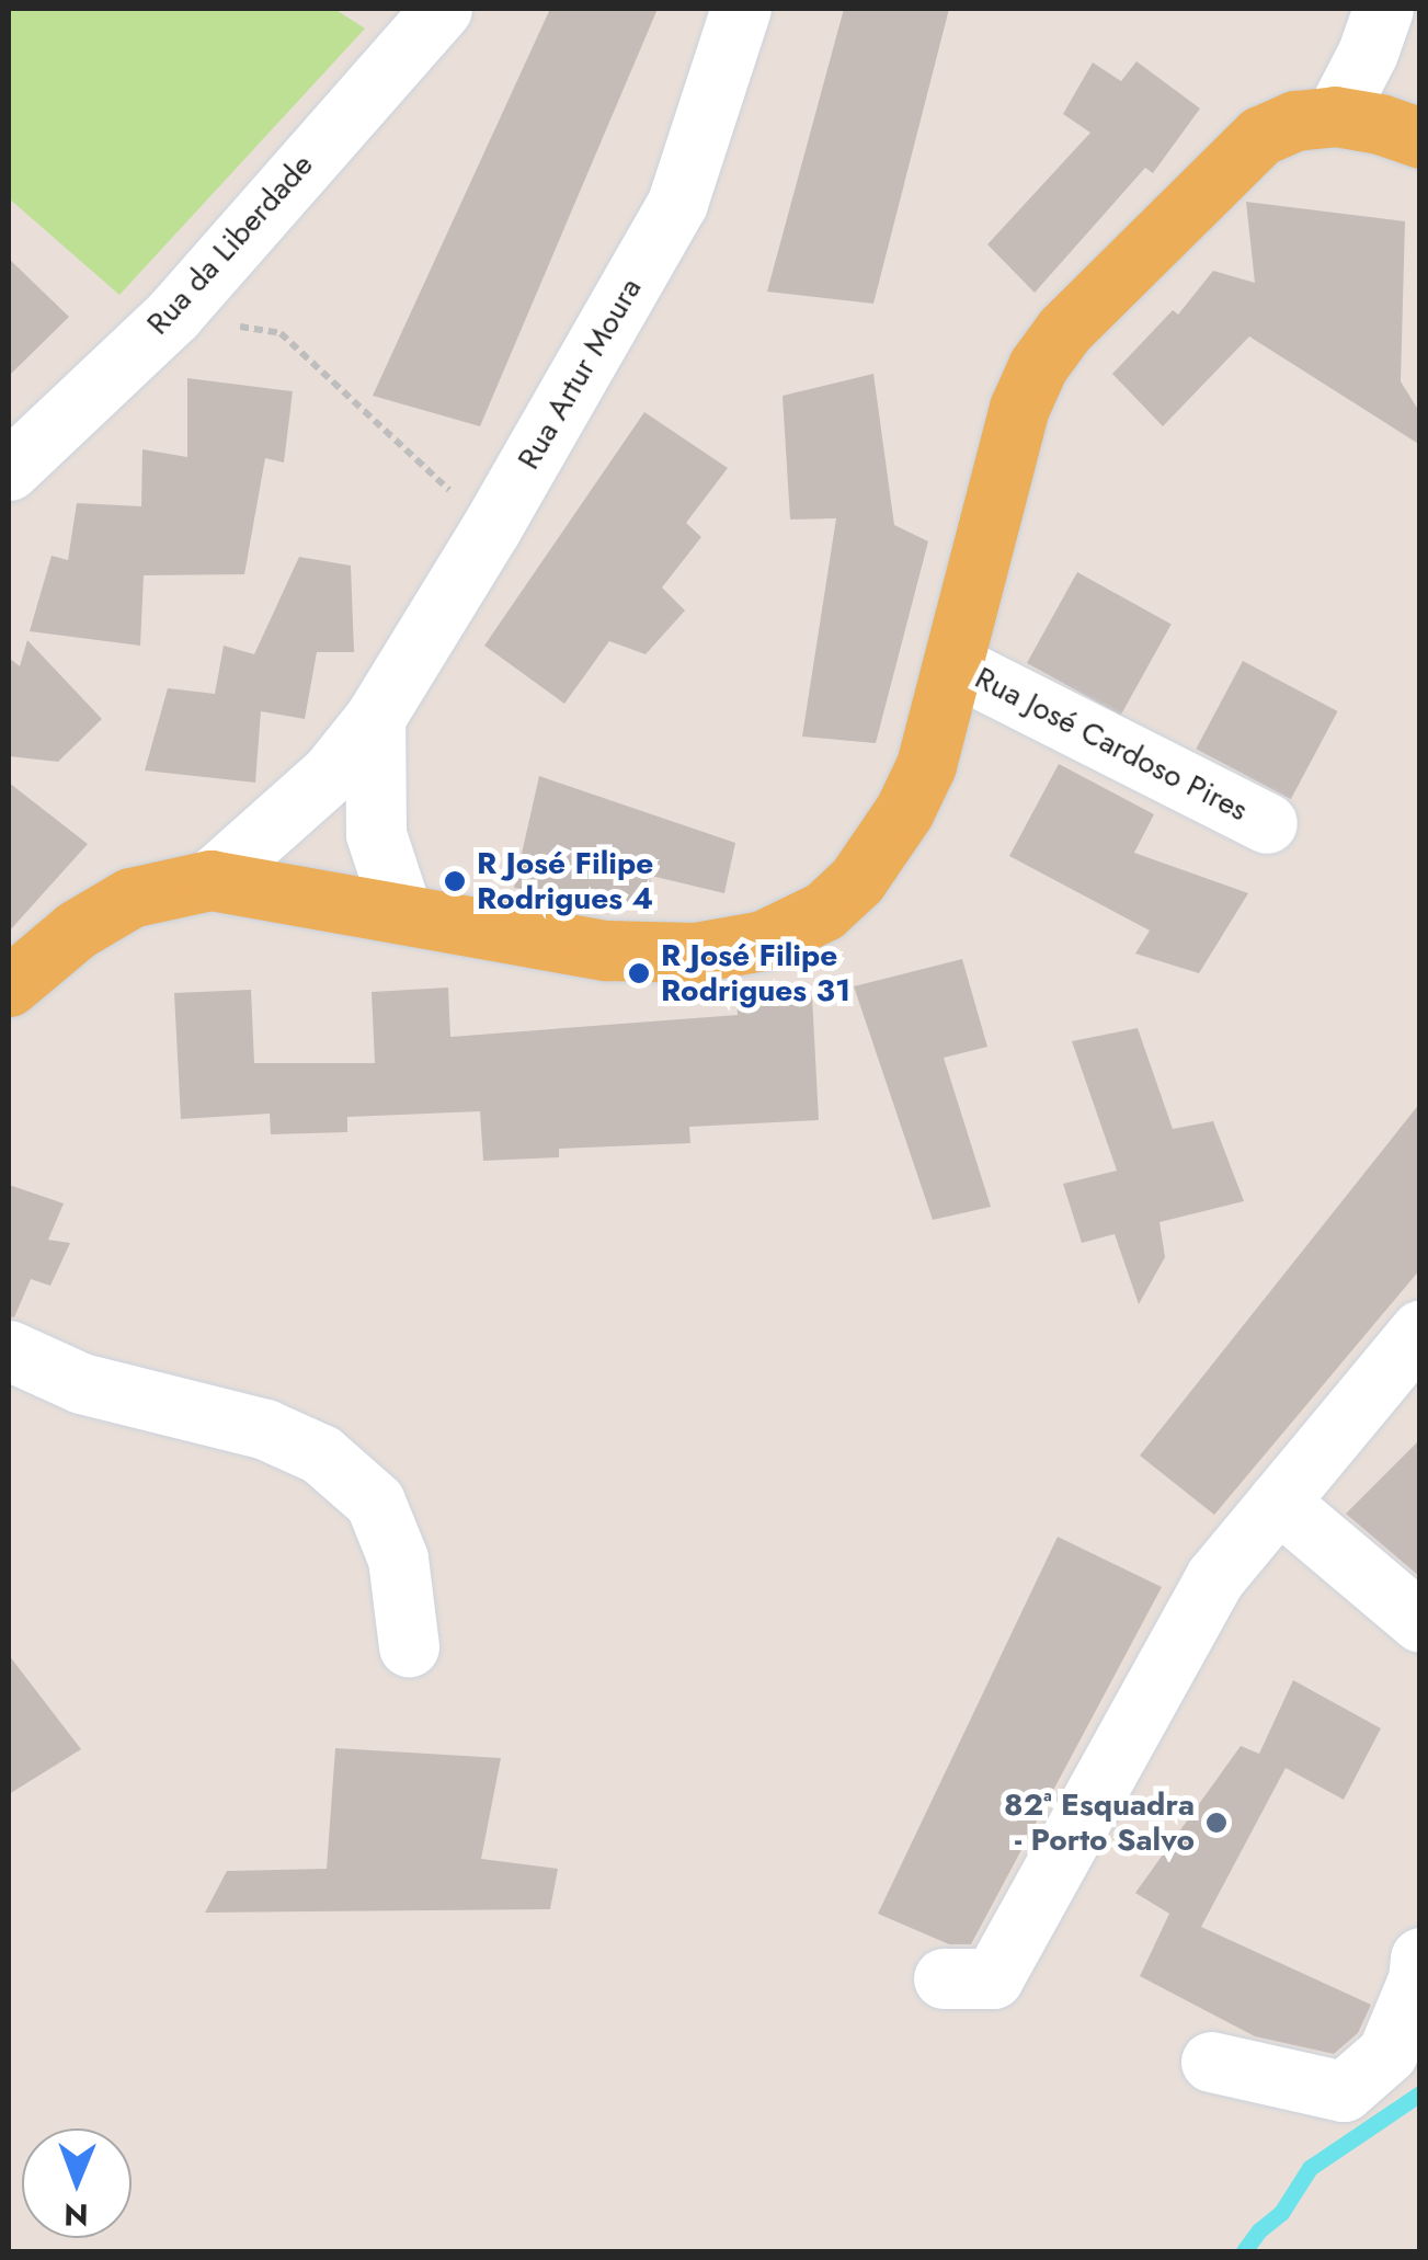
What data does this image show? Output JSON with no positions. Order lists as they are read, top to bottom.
{
  "streets": {
    "main road": ["Rua Artur Moura"],
    "street": ["Rua da Liberdade", "Rua José Cardoso Pires"]
  },
  "places": ["R José Filipe Rodrigues 4", "R José Filipe Rodrigues 31", "82ª Esquadra - Porto Salvo"],
  "north": "bottom"
}
